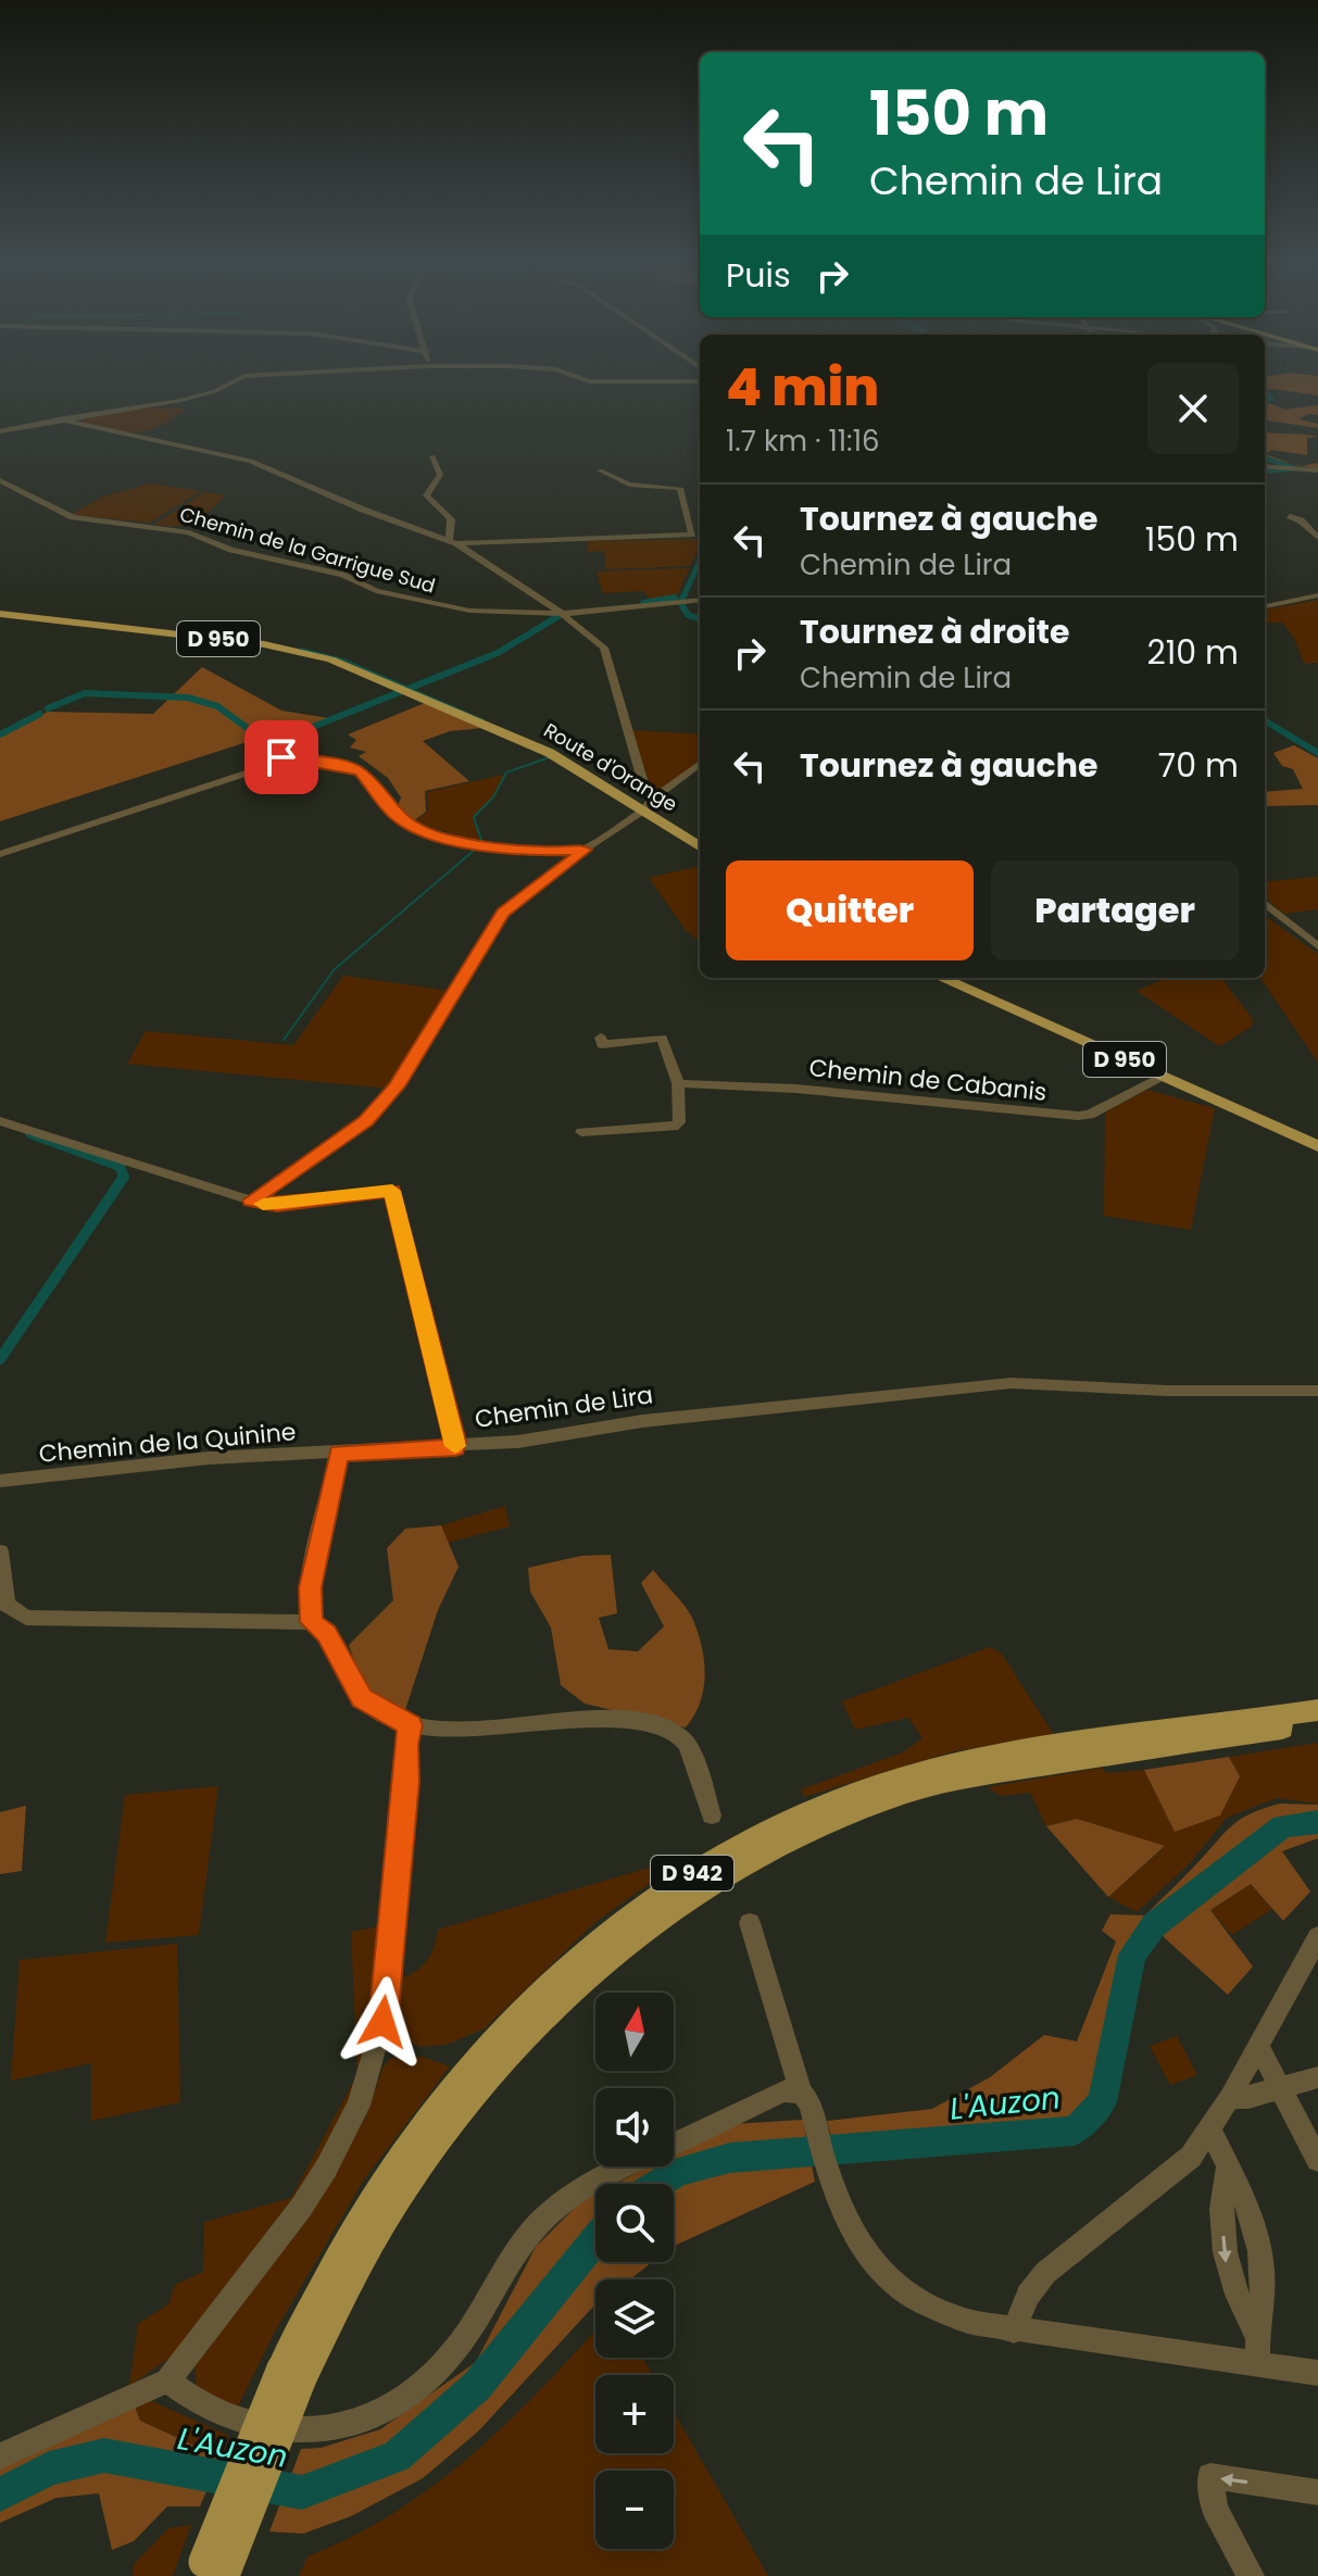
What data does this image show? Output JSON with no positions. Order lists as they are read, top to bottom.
{
  "streets": {
    "main road": ["D 950", "Route d'Orange", "D 942"],
    "street": [
      "Chemin de la Garrigue Sud",
      "Chemin de Cabanis",
      "Chemin de Lira",
      "Chemin de la Quinine"
    ]
  },
  "crossings": [
    ["D 950", "Chemin de Cabanis"],
    ["Chemin de Lira", "Chemin de la Quinine"]
  ],
  "water": ["L'Auzon"],
  "north": "top",
  "page": {
    "turn": ["150 m", "Chemin de Lira"],
    "then": "Puis",
    "heading": ["4 min", "1.7 km · 11:16"],
    "list": [
      {
        "name": "Tournez à gauche",
        "note": "Chemin de Lira",
        "value": "150 m"
      },
      {
        "name": "Tournez à droite",
        "note": "Chemin de Lira",
        "value": "210 m"
      },
      {
        "name": "Tournez à gauche",
        "value": "70 m"
      }
    ],
    "buttons": ["Quitter", "Partager"],
    "map_buttons": ["+", "−"]
  }
}
